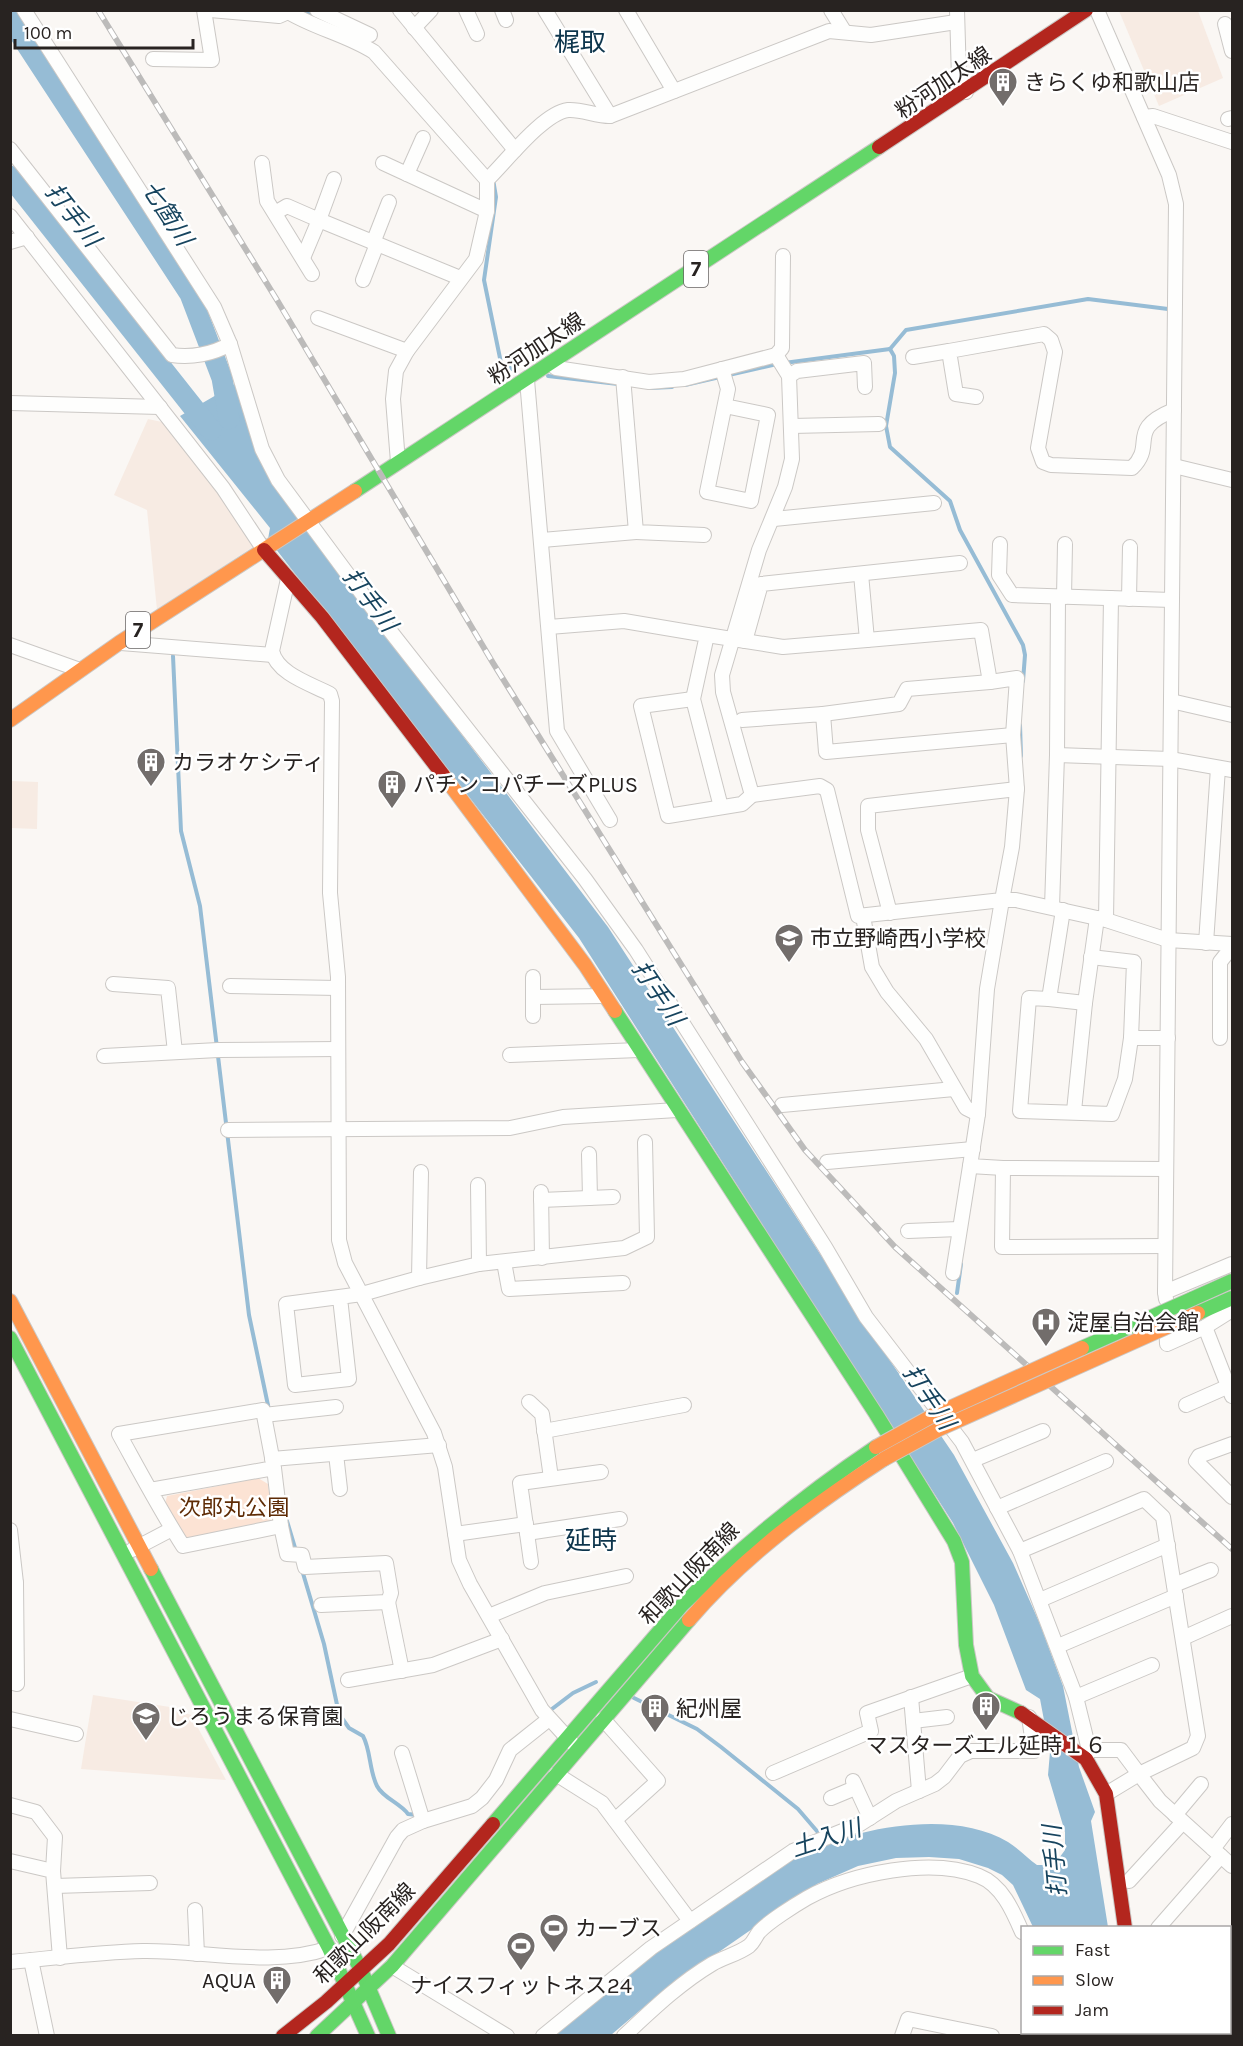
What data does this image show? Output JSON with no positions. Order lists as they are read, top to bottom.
{
  "streets": {
    "main road": ["粉河加太線", "7", "和歌山阪南線"]
  },
  "districts": ["梶取", "延時"],
  "water": ["七箇川", "打手川", "土入川"],
  "parks": ["次郎丸公園"],
  "places": {
    "building": [
      "きらくゆ和歌山店",
      "カラオケシティ",
      "パチンコパチーズPLUS",
      "マスターズエル延時１６",
      "紀州屋",
      "AQUA"
    ],
    "school or university": ["市立野崎西小学校", "じろうまる保育園"],
    "hospital": ["淀屋自治会館"],
    "sports": ["カーブス", "ナイスフィットネス24"]
  },
  "legend": ["Fast", "Slow", "Jam"],
  "scale_bar": "100 m"
}
